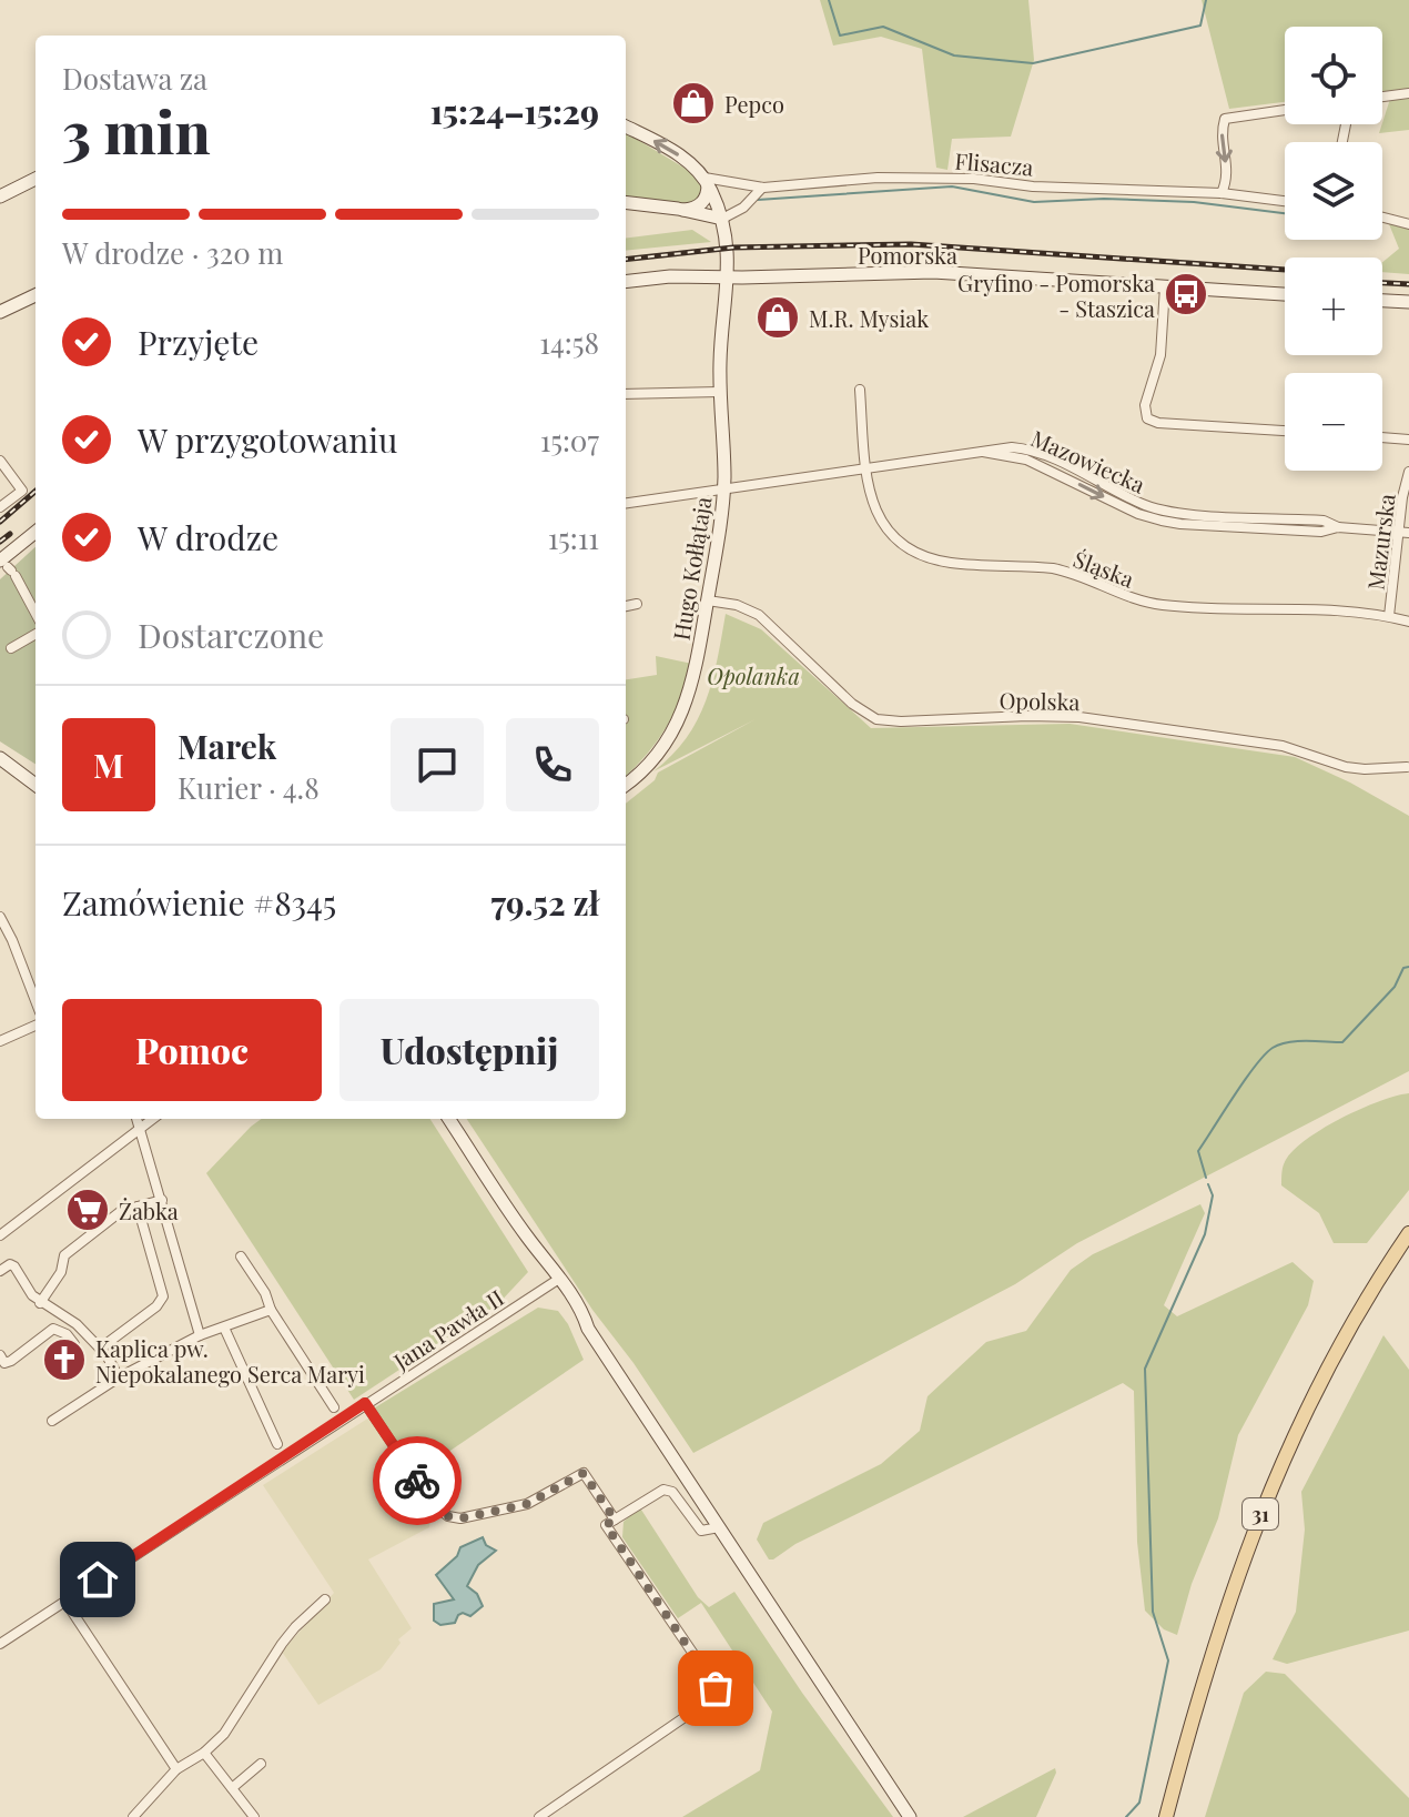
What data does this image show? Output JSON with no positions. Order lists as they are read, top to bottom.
{
  "streets": {
    "main road": ["31"],
    "street": [
      "Flisacza",
      "Pomorska",
      "Mazowiecka",
      "Mazurska",
      "Hugo Kołłątaja",
      "Śląska",
      "Opolska",
      "Jana Pawła II"
    ]
  },
  "crossings": [
    ["Flisacza", "Pomorska"],
    ["Flisacza", "Hugo Kołłątaja"],
    ["Pomorska", "Hugo Kołłątaja"],
    ["Mazowiecka", "Mazurska"],
    ["Mazowiecka", "Hugo Kołłątaja"],
    ["Mazowiecka", "Śląska"],
    ["Mazurska", "Śląska"],
    ["Hugo Kołłątaja", "Opolska"]
  ],
  "parks": ["Opolanka"],
  "places": {
    "shop": ["Pepco", "M.R. Mysiak"],
    "bus stop": ["Gryfino - Pomorska - Staszica"],
    "supermarket": ["Żabka"],
    "church": ["Kaplica pw. Niepokalanego Serca Maryi"]
  },
  "page": {
    "map_buttons": ["+", "−"],
    "heading": ["3 min", "Dostawa za", "15:24–15:29"],
    "panel": [
      "Marek",
      "Kurier · 4.8",
      "Zamówienie #8345",
      "79.52 zł"
    ],
    "bar": "W drodze · 320 m",
    "list": [
      ["Przyjęte", "14:58"],
      ["W przygotowaniu", "15:07"],
      ["W drodze", "15:11"],
      "Dostarczone"
    ],
    "round": "M",
    "buttons": ["Pomoc", "Udostępnij"]
  }
}
